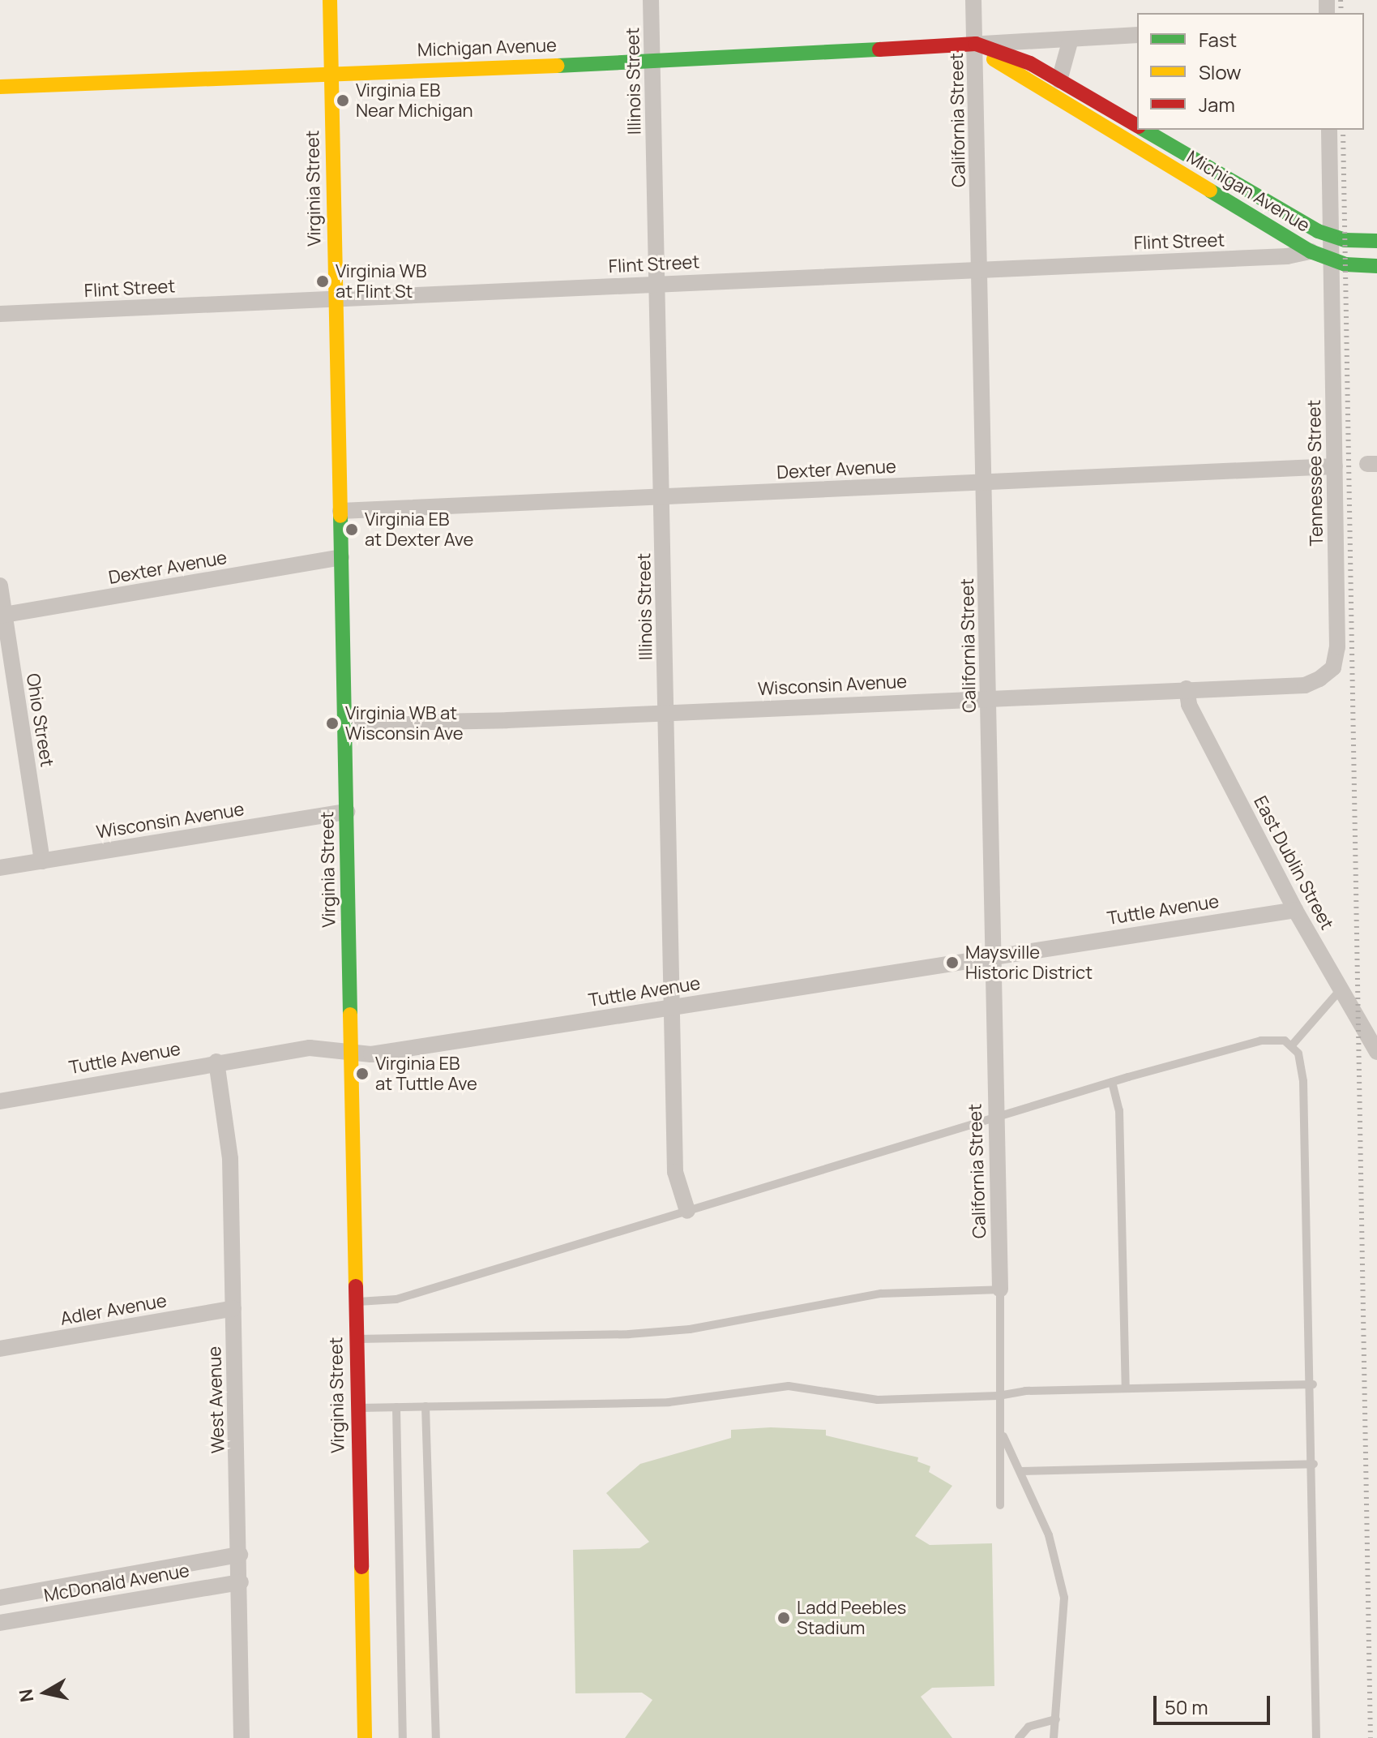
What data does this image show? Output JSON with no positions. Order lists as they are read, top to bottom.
{
  "streets": {
    "main road": ["Michigan Avenue", "Virginia Street"],
    "street": [
      "Illinois Street",
      "California Street",
      "Flint Street",
      "Dexter Avenue",
      "Tennessee Street",
      "Wisconsin Avenue",
      "Ohio Street",
      "East Dublin Street",
      "Tuttle Avenue",
      "Adler Avenue",
      "West Avenue",
      "McDonald Avenue"
    ]
  },
  "crossings": [
    ["Michigan Avenue", "Illinois Street"],
    ["Michigan Avenue", "California Street"],
    ["Michigan Avenue", "Virginia Street"],
    ["Michigan Avenue", "Flint Street"],
    ["Michigan Avenue", "Tennessee Street"],
    ["Illinois Street", "Flint Street"],
    ["Illinois Street", "Dexter Avenue"],
    ["Illinois Street", "Wisconsin Avenue"],
    ["Illinois Street", "Tuttle Avenue"],
    ["California Street", "Flint Street"],
    ["California Street", "Dexter Avenue"],
    ["California Street", "Wisconsin Avenue"],
    ["California Street", "Tuttle Avenue"],
    ["Virginia Street", "Flint Street"],
    ["Virginia Street", "Dexter Avenue"],
    ["Virginia Street", "Wisconsin Avenue"],
    ["Virginia Street", "Tuttle Avenue"],
    ["Dexter Avenue", "Tennessee Street"],
    ["Dexter Avenue", "Ohio Street"],
    ["Tennessee Street", "Wisconsin Avenue"],
    ["Wisconsin Avenue", "Ohio Street"],
    ["Wisconsin Avenue", "East Dublin Street"],
    ["East Dublin Street", "Tuttle Avenue"],
    ["Tuttle Avenue", "West Avenue"],
    ["Adler Avenue", "West Avenue"],
    ["West Avenue", "McDonald Avenue"]
  ],
  "places": [
    "Virginia EB Near Michigan",
    "Virginia WB at Flint St",
    "Virginia EB at Dexter Ave",
    "Virginia WB at Wisconsin Ave",
    "Maysville Historic District",
    "Virginia EB at Tuttle Ave",
    "Ladd Peebles Stadium"
  ],
  "legend": ["Fast", "Slow", "Jam"],
  "scale_bar": "50 m",
  "north": "left"
}
